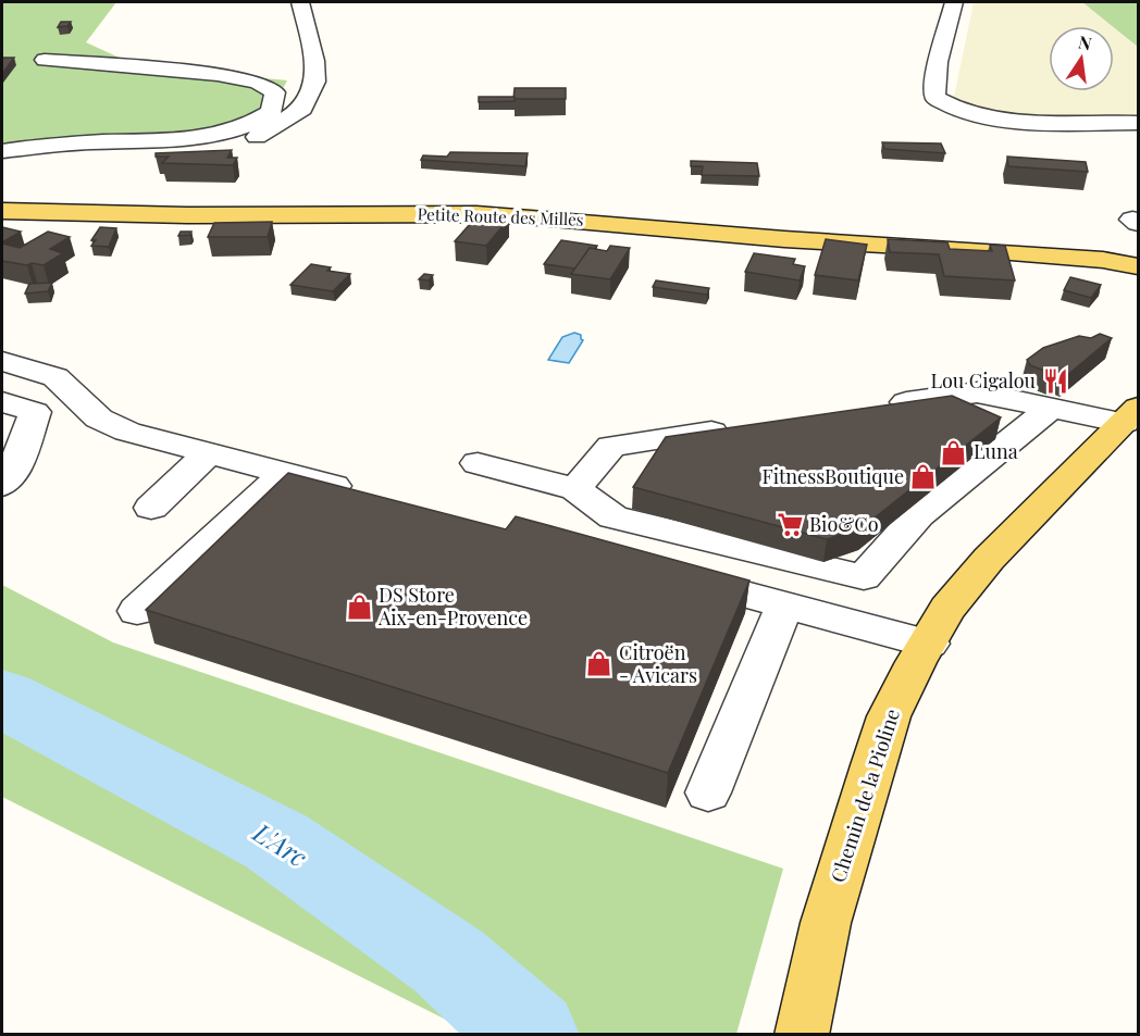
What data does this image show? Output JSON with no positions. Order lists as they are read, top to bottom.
{
  "streets": {
    "main road": ["Petite Route des Milles", "Chemin de la Pioline"]
  },
  "water": ["L'Arc"],
  "places": {
    "restaurant": ["Lou Cigalou"],
    "shop": [
      "Luna",
      "FitnessBoutique",
      "DS Store Aix-en-Provence",
      "Citroën - Avicars"
    ],
    "supermarket": ["Bio&Co"]
  },
  "north": "top"
}
